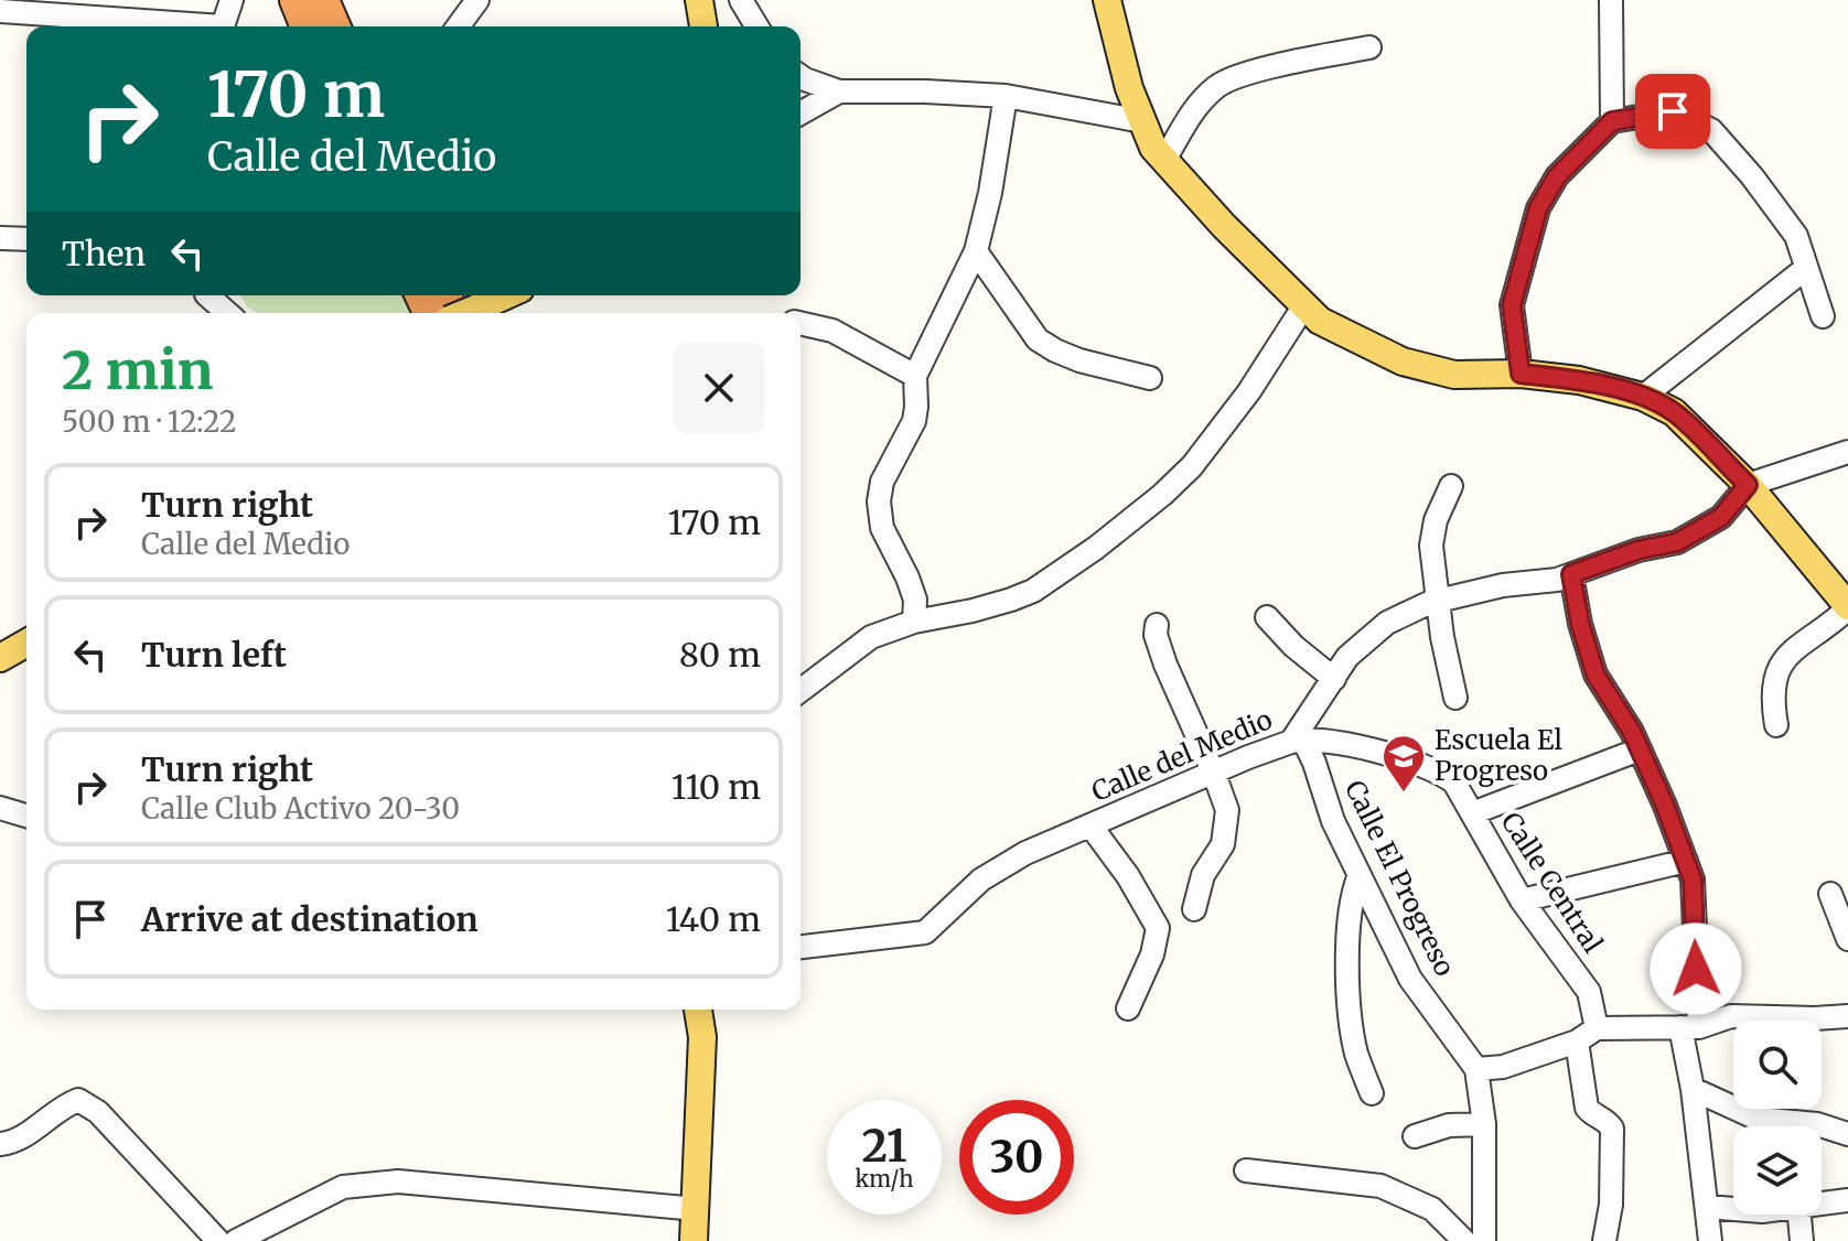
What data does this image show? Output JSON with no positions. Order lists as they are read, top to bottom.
{
  "streets": {
    "street": ["Calle del Medio", "Calle El Progreso", "Calle Central"]
  },
  "crossings": [
    ["Calle del Medio", "Calle El Progreso"],
    ["Calle del Medio", "Calle Central"],
    ["Calle El Progreso", "Calle Central"]
  ],
  "places": {
    "school or university": ["Escuela El Progreso"]
  },
  "page": {
    "turn": ["170 m", "Calle del Medio"],
    "then": "Then",
    "heading": ["2 min", "500 m · 12:22"],
    "list": [
      {
        "name": "Turn right",
        "note": "Calle del Medio",
        "value": "170 m"
      },
      {
        "name": "Turn left",
        "value": "80 m"
      },
      {
        "name": "Turn right",
        "note": "Calle Club Activo 20-30",
        "value": "110 m"
      },
      {
        "name": "Arrive at destination",
        "value": "140 m"
      }
    ],
    "speed": "21 km/h",
    "limit": "30"
  }
}
